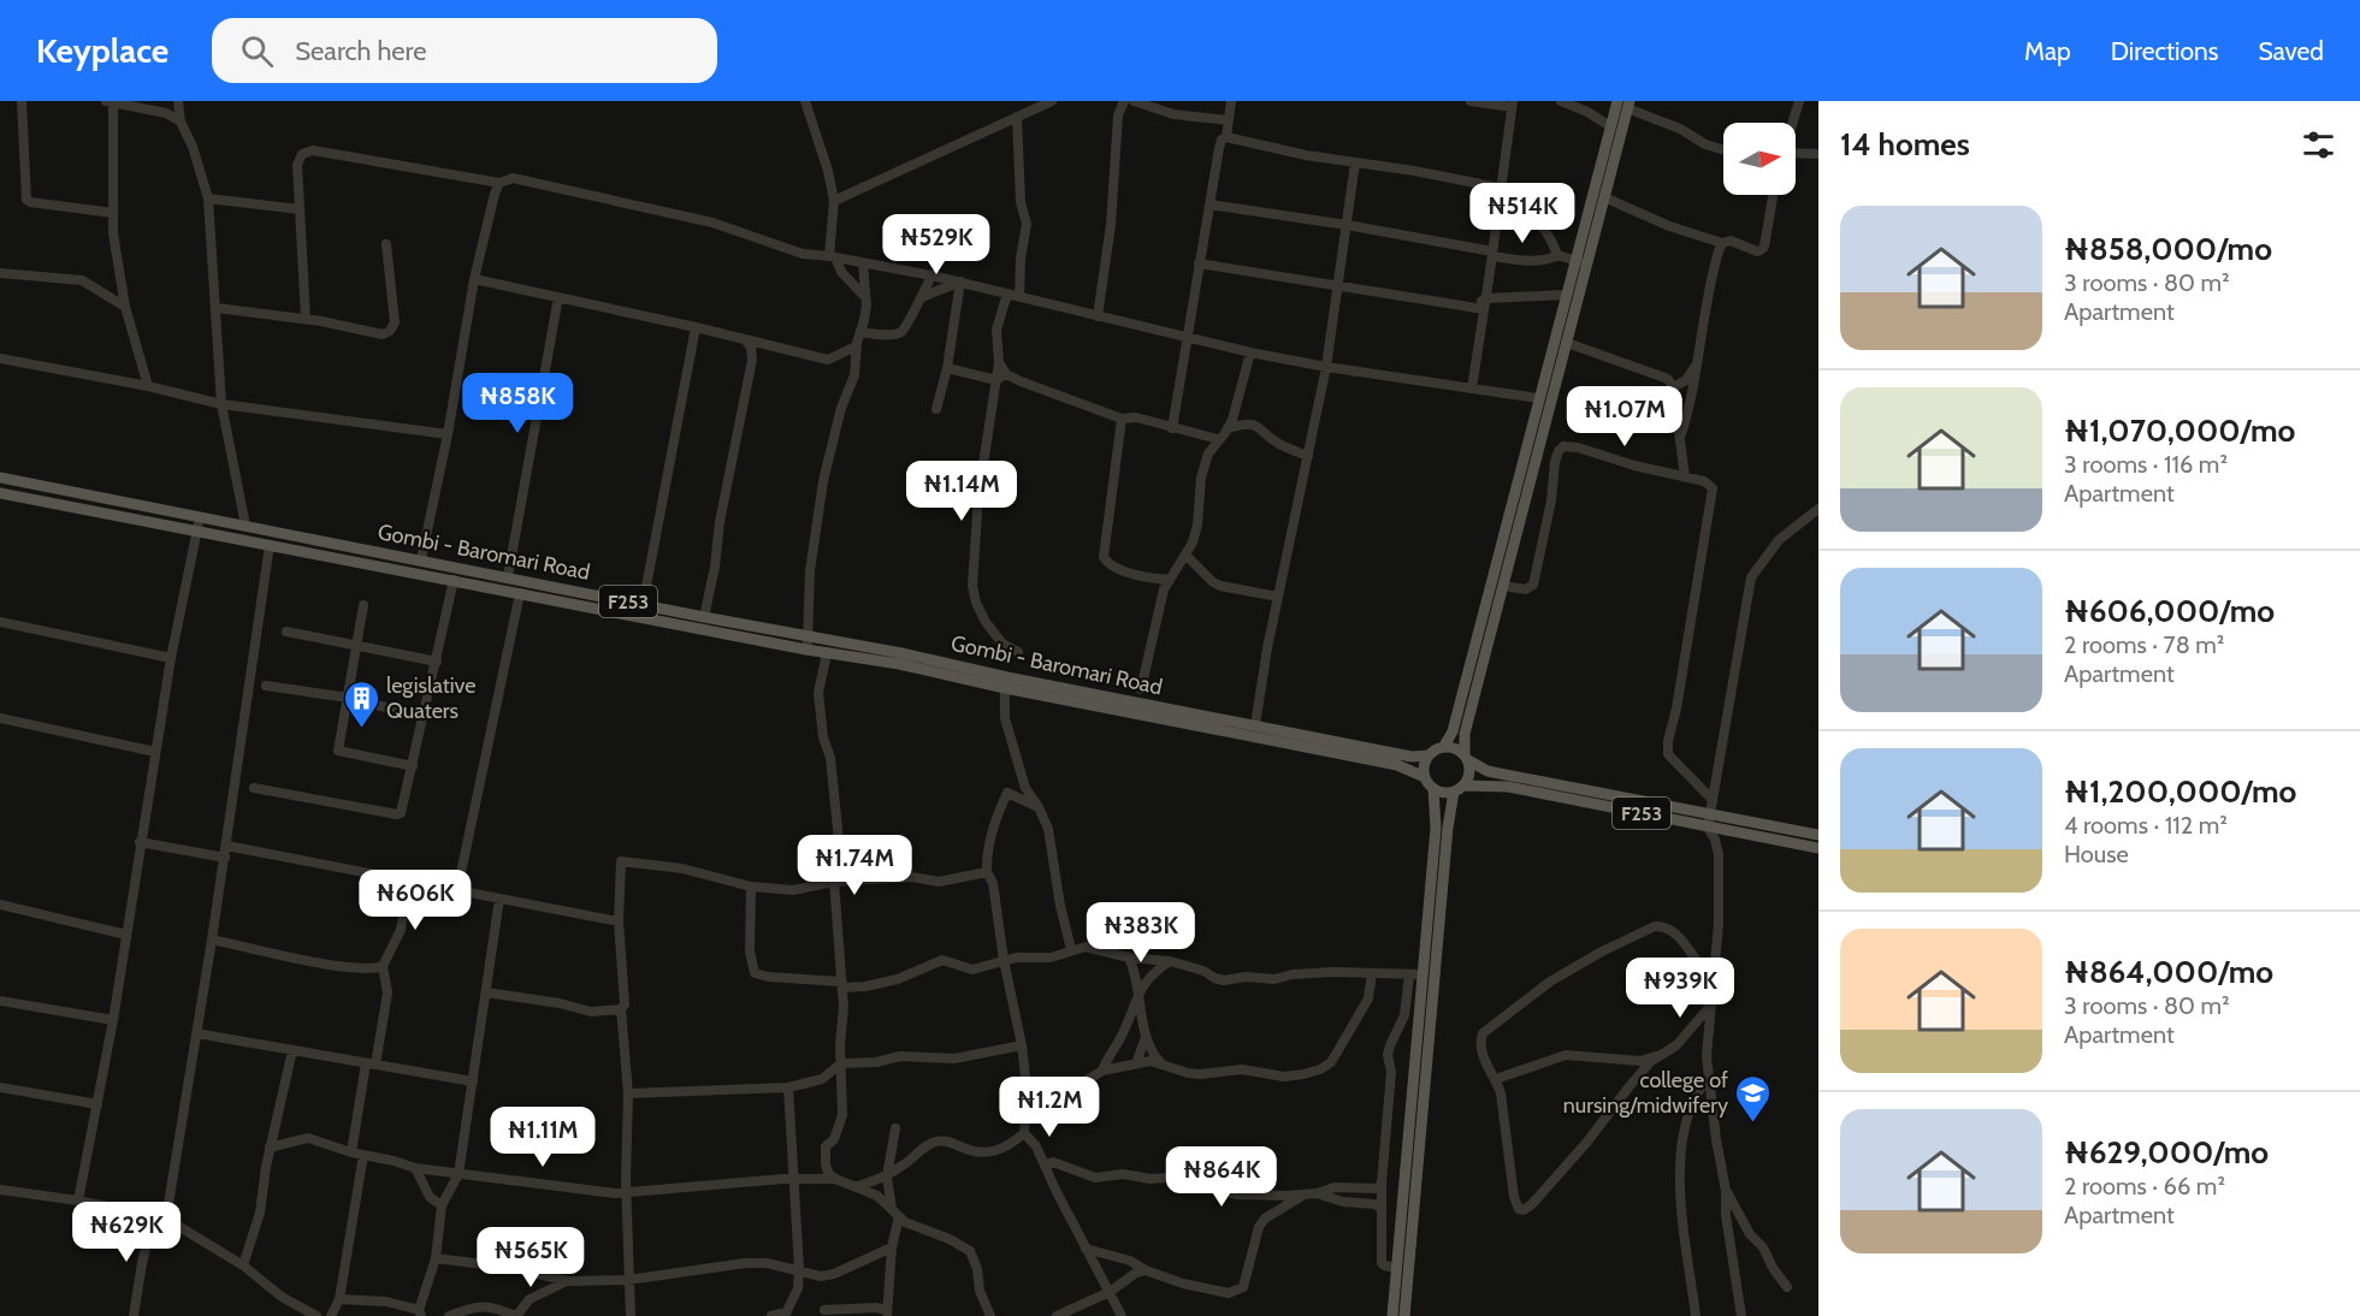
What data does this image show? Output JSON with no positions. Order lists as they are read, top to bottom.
{
  "streets": {
    "main road": ["Gombi - Baromari Road", "F253"]
  },
  "crossings": [
    ["Gombi - Baromari Road", "F253"]
  ],
  "places": {
    "building": ["legislative Quaters"],
    "school or university": ["college of nursing/midwifery"]
  },
  "north": "right",
  "page": {
    "header": "Keyplace",
    "search": "Search here",
    "nav": ["Map", "Directions", "Saved"],
    "heading": "14 homes",
    "price": [
      "₦514K",
      "₦529K",
      "₦858K",
      "₦1.07M",
      "₦1.14M",
      "₦1.74M",
      "₦606K",
      "₦383K",
      "₦939K",
      "₦1.2M",
      "₦1.11M",
      "₦864K",
      "₦629K",
      "₦565K"
    ],
    "list": [
      {
        "name": "₦858,000/mo",
        "note": "3 rooms · 80 m² · Apartment"
      },
      {
        "name": "₦1,070,000/mo",
        "note": "3 rooms · 116 m² · Apartment"
      },
      {
        "name": "₦606,000/mo",
        "note": "2 rooms · 78 m² · Apartment"
      },
      {
        "name": "₦1,200,000/mo",
        "note": "4 rooms · 112 m² · House"
      },
      {
        "name": "₦864,000/mo",
        "note": "3 rooms · 80 m² · Apartment"
      },
      {
        "name": "₦629,000/mo",
        "note": "2 rooms · 66 m² · Apartment"
      }
    ]
  }
}
